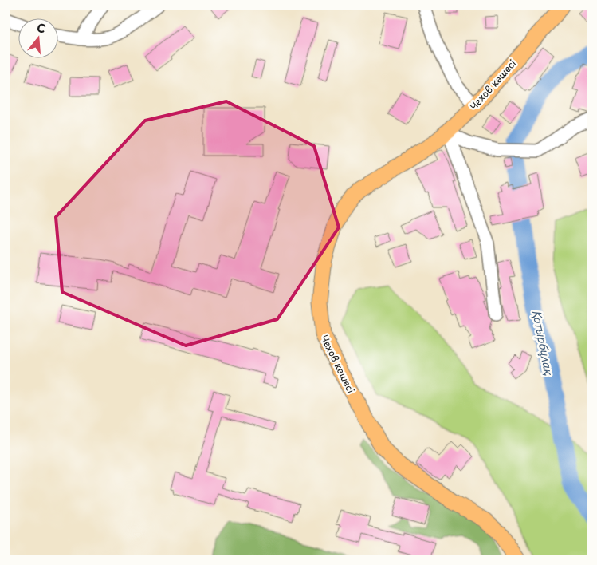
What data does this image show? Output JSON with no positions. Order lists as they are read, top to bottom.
{
  "streets": {
    "main road": ["Чехов көшесі"]
  },
  "water": ["Қотырбұлақ"],
  "north": "top"
}
